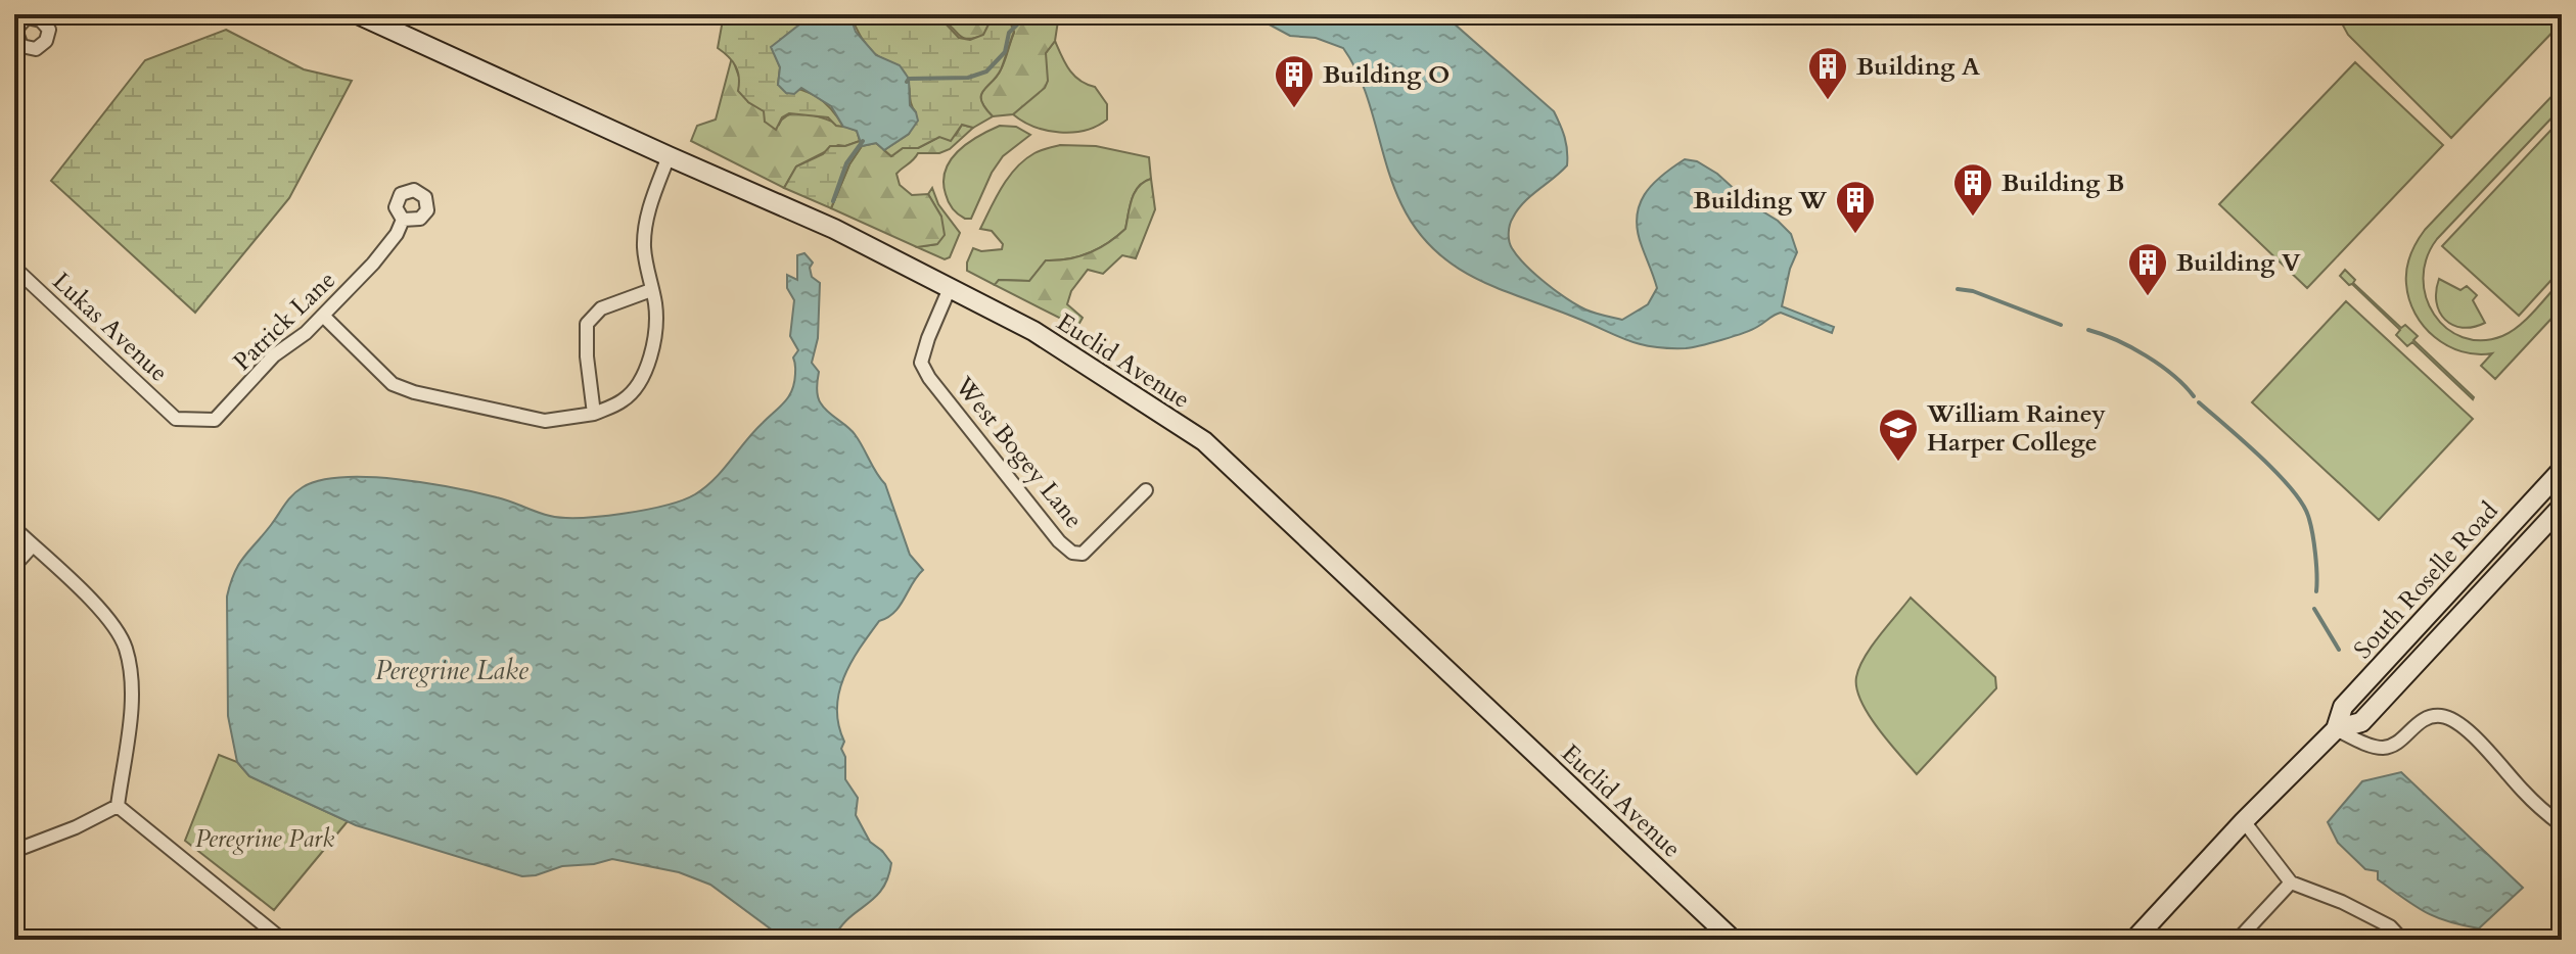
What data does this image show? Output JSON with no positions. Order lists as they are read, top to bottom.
{
  "streets": {
    "main road": ["Euclid Avenue", "South Roselle Road"],
    "street": ["Patrick Lane", "Lukas Avenue", "West Bogey Lane"]
  },
  "crossings": [
    ["Patrick Lane", "Lukas Avenue"],
    ["Euclid Avenue", "West Bogey Lane"]
  ],
  "water": ["Peregrine Lake"],
  "parks": ["Peregrine Park"],
  "places": {
    "building": [
      "Building A",
      "Building O",
      "Building B",
      "Building W",
      "Building V"
    ],
    "school or university": ["William Rainey Harper College"]
  }
}
